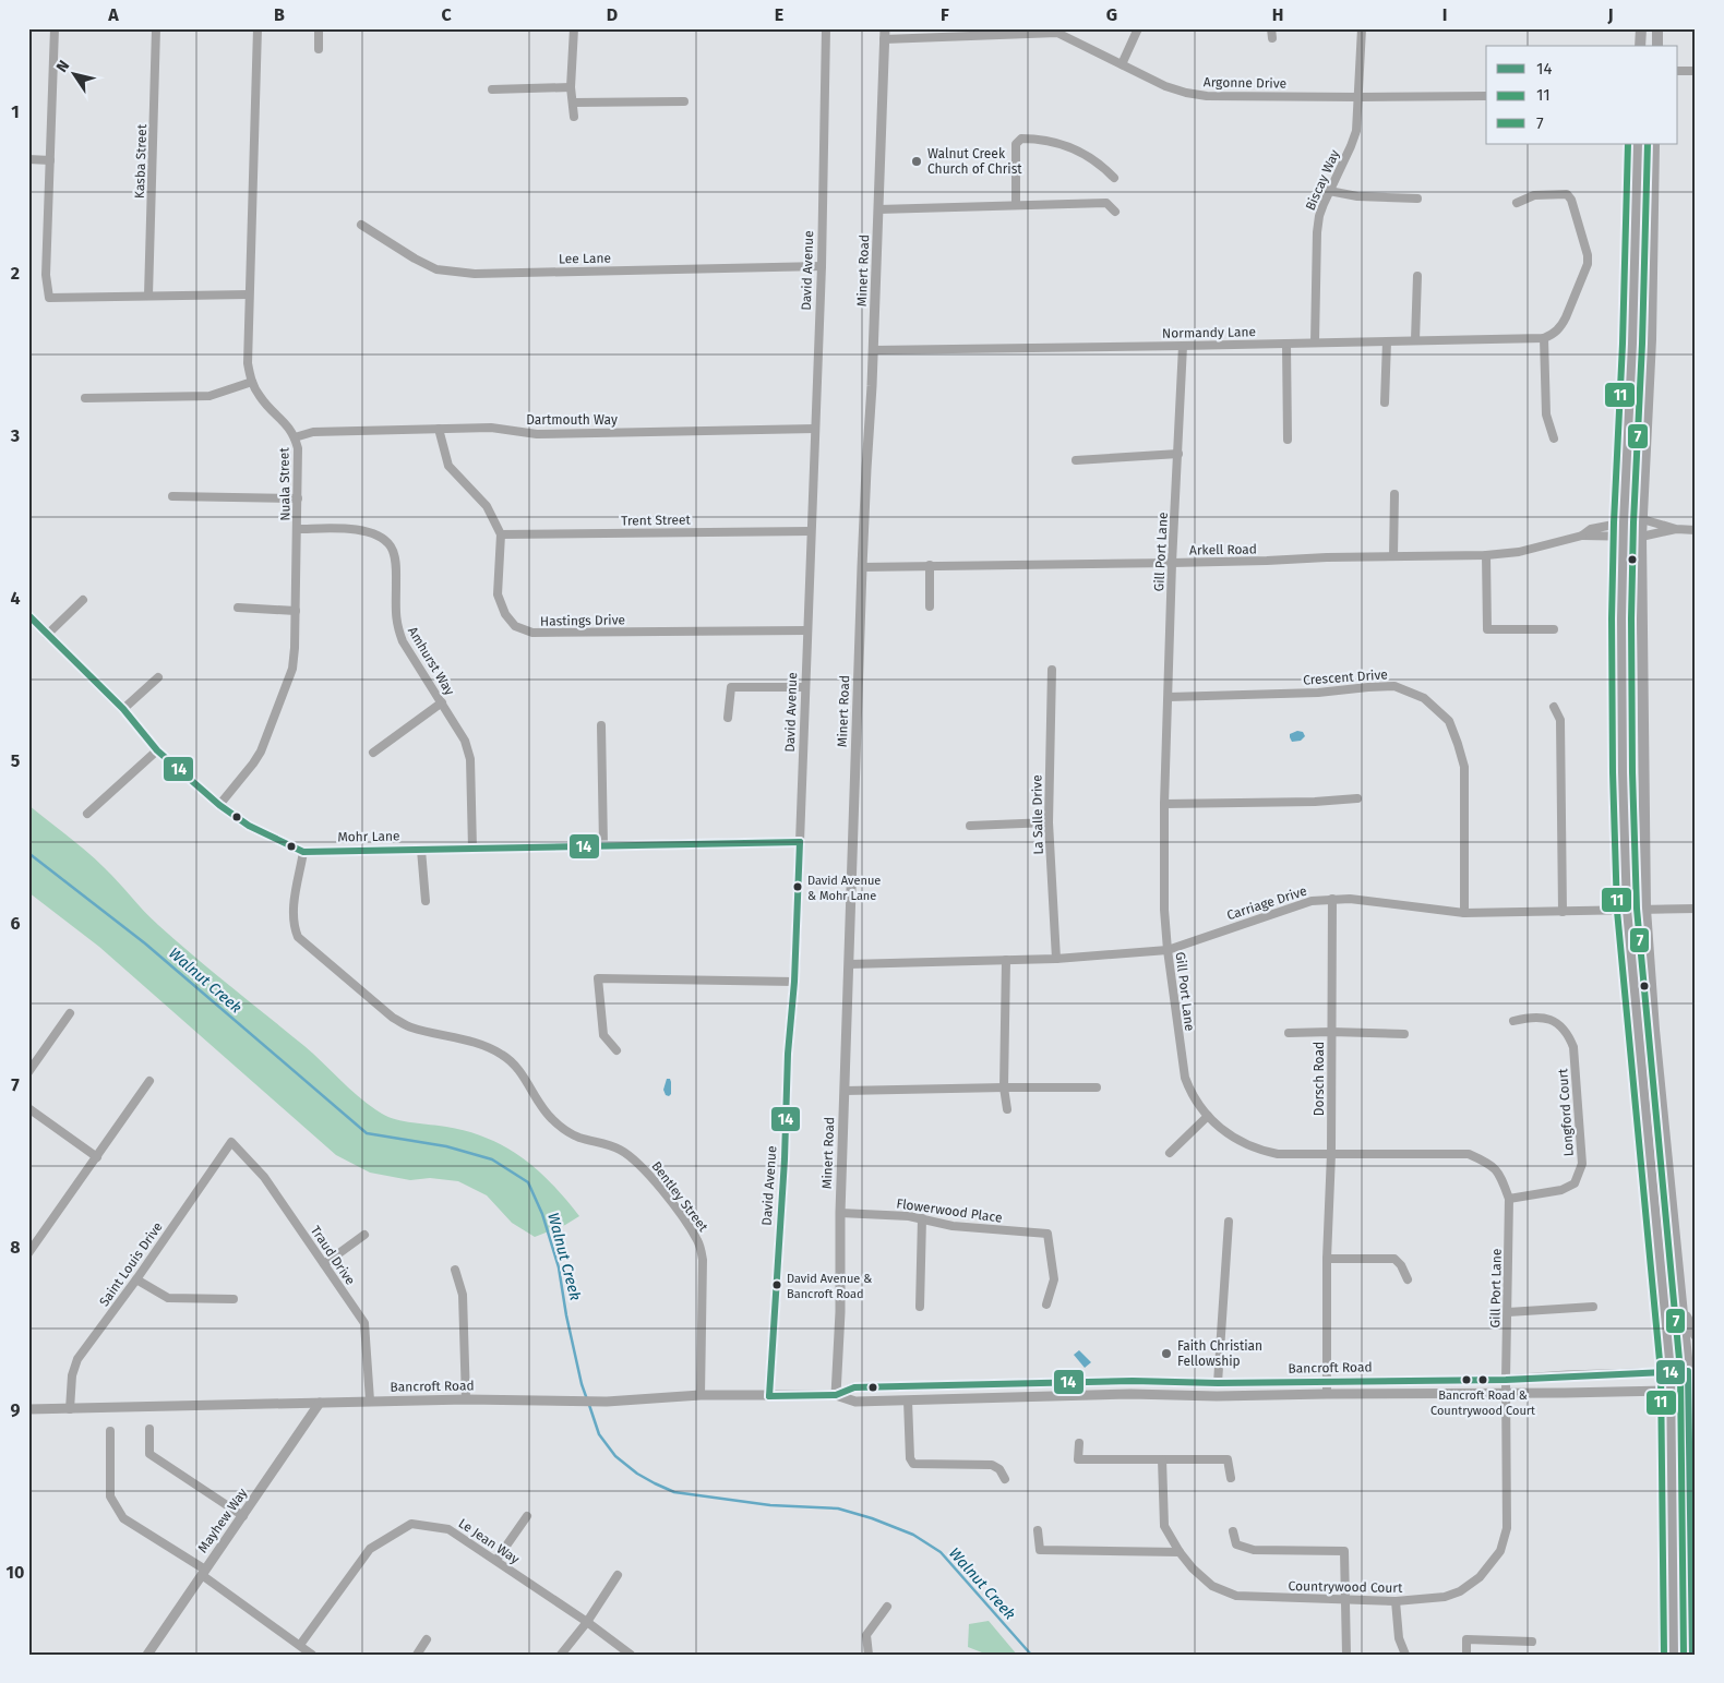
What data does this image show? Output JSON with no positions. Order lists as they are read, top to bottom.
{
  "streets": {
    "main road": ["Bancroft Road"],
    "street": [
      "Argonne Drive",
      "Kasba Street",
      "Biscay Way",
      "Lee Lane",
      "David Avenue",
      "Minert Road",
      "Normandy Lane",
      "Dartmouth Way",
      "Nuala Street",
      "Trent Street",
      "Arkell Road",
      "Gill Port Lane",
      "Hastings Drive",
      "Amhurst Way",
      "Crescent Drive",
      "La Salle Drive",
      "Mohr Lane",
      "Carriage Drive",
      "Dorsch Road",
      "Longford Court",
      "Bentley Street",
      "Flowerwood Place",
      "Traud Drive",
      "Saint Louis Drive",
      "Mayhew Way",
      "Le Jean Way",
      "Countrywood Court"
    ]
  },
  "crossings": [
    ["Argonne Drive", "Biscay Way"],
    ["Argonne Drive", "Minert Road"],
    ["Biscay Way", "Normandy Lane"],
    ["Lee Lane", "David Avenue"],
    ["David Avenue", "Dartmouth Way"],
    ["David Avenue", "Trent Street"],
    ["David Avenue", "Hastings Drive"],
    ["David Avenue", "Mohr Lane"],
    ["David Avenue", "Bancroft Road"],
    ["Minert Road", "Normandy Lane"],
    ["Minert Road", "Arkell Road"],
    ["Minert Road", "Carriage Drive"],
    ["Minert Road", "Flowerwood Place"],
    ["Minert Road", "Bancroft Road"],
    ["Normandy Lane", "Gill Port Lane"],
    ["Dartmouth Way", "Nuala Street"],
    ["Dartmouth Way", "Hastings Drive"],
    ["Nuala Street", "Amhurst Way"],
    ["Nuala Street", "Mohr Lane"],
    ["Trent Street", "Hastings Drive"],
    ["Arkell Road", "Gill Port Lane"],
    ["Gill Port Lane", "Crescent Drive"],
    ["Gill Port Lane", "Carriage Drive"],
    ["Gill Port Lane", "Dorsch Road"],
    ["Gill Port Lane", "Longford Court"],
    ["Gill Port Lane", "Bancroft Road"],
    ["Gill Port Lane", "Countrywood Court"],
    ["Amhurst Way", "Mohr Lane"],
    ["Crescent Drive", "Carriage Drive"],
    ["La Salle Drive", "Carriage Drive"],
    ["Mohr Lane", "Bentley Street"],
    ["Carriage Drive", "Dorsch Road"],
    ["Dorsch Road", "Bancroft Road"],
    ["Bentley Street", "Bancroft Road"],
    ["Traud Drive", "Saint Louis Drive"],
    ["Traud Drive", "Bancroft Road"],
    ["Saint Louis Drive", "Bancroft Road"],
    ["Bancroft Road", "Mayhew Way"],
    ["Bancroft Road", "Countrywood Court"]
  ],
  "water": ["Walnut Creek"],
  "places": [
    "Walnut Creek Church of Christ",
    "David Avenue & Mohr Lane",
    "David Avenue & Bancroft Road",
    "Faith Christian Fellowship",
    "Bancroft Road & Countrywood Court"
  ],
  "lines": ["transit line 11", "transit line 7", "transit line 14"],
  "legend": ["14", "11", "7"],
  "north": "top left",
  "grid": {
    "columns": [
      "A",
      "B",
      "C",
      "D",
      "E",
      "F",
      "G",
      "H",
      "I",
      "J"
    ],
    "rows": [
      "1",
      "2",
      "3",
      "4",
      "5",
      "6",
      "7",
      "8",
      "9",
      "10"
    ]
  }
}
